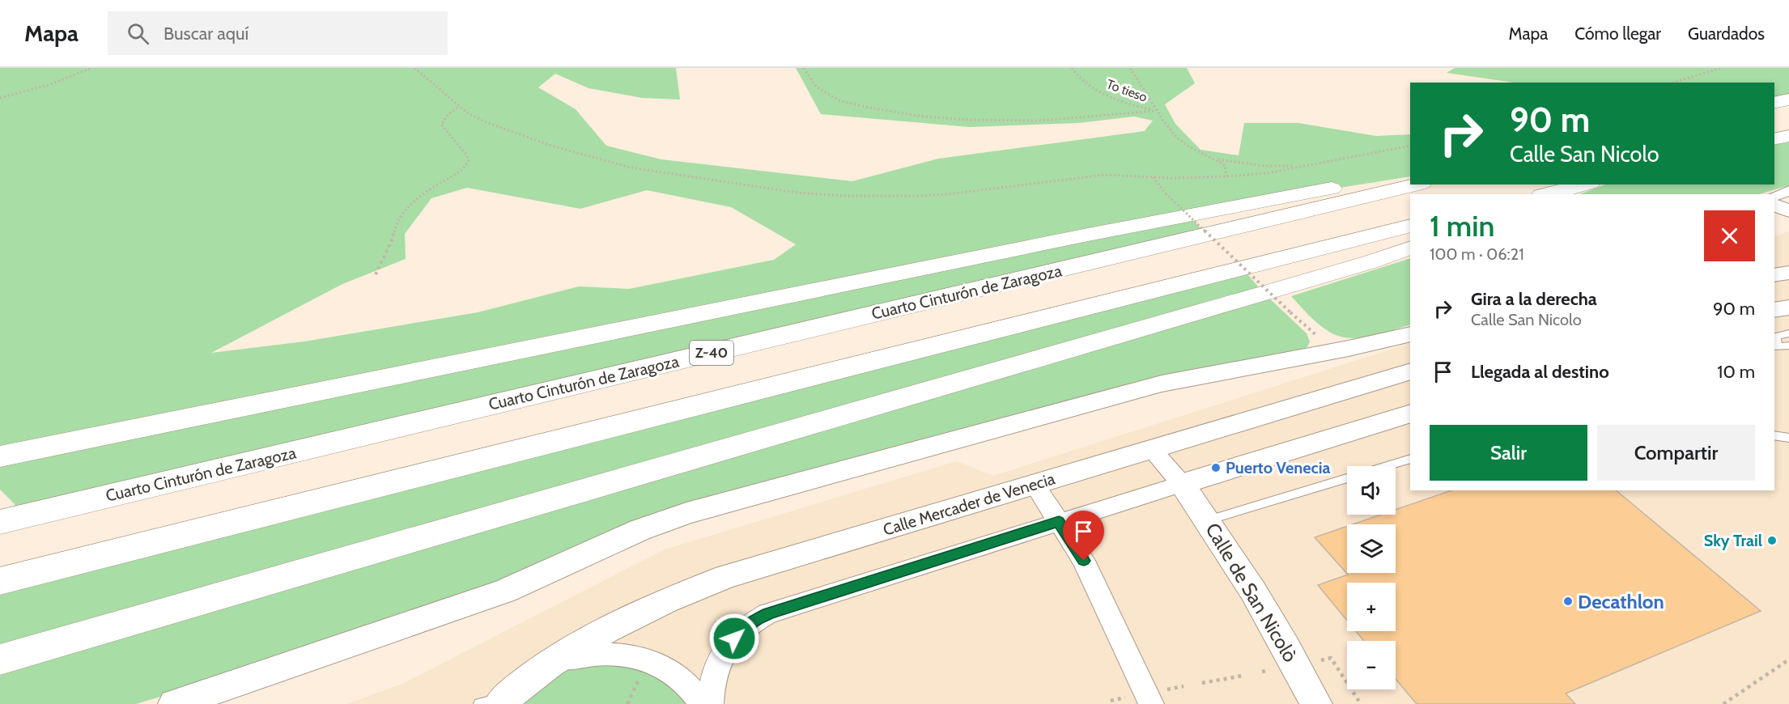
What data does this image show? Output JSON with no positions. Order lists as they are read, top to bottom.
{
  "streets": {
    "highway": ["Cuarto Cinturón de Zaragoza", "Z-40"],
    "street": ["Calle Mercader de Venecia", "Calle de San Nicolò"],
    "path": ["To tieso"]
  },
  "places": ["Puerto Venecia", "Sky Trail", "Decathlon"],
  "page": {
    "header": "Mapa",
    "search": "Buscar aquí",
    "nav": ["Mapa", "Cómo llegar", "Guardados"],
    "turn": ["90 m", "Calle San Nicolo"],
    "heading": ["1 min", "100 m · 06:21"],
    "list": [
      {
        "name": "Gira a la derecha",
        "note": "Calle San Nicolo",
        "value": "90 m"
      },
      {
        "name": "Llegada al destino",
        "value": "10 m"
      }
    ],
    "buttons": ["Salir", "Compartir"],
    "map_buttons": ["+", "−"]
  }
}
